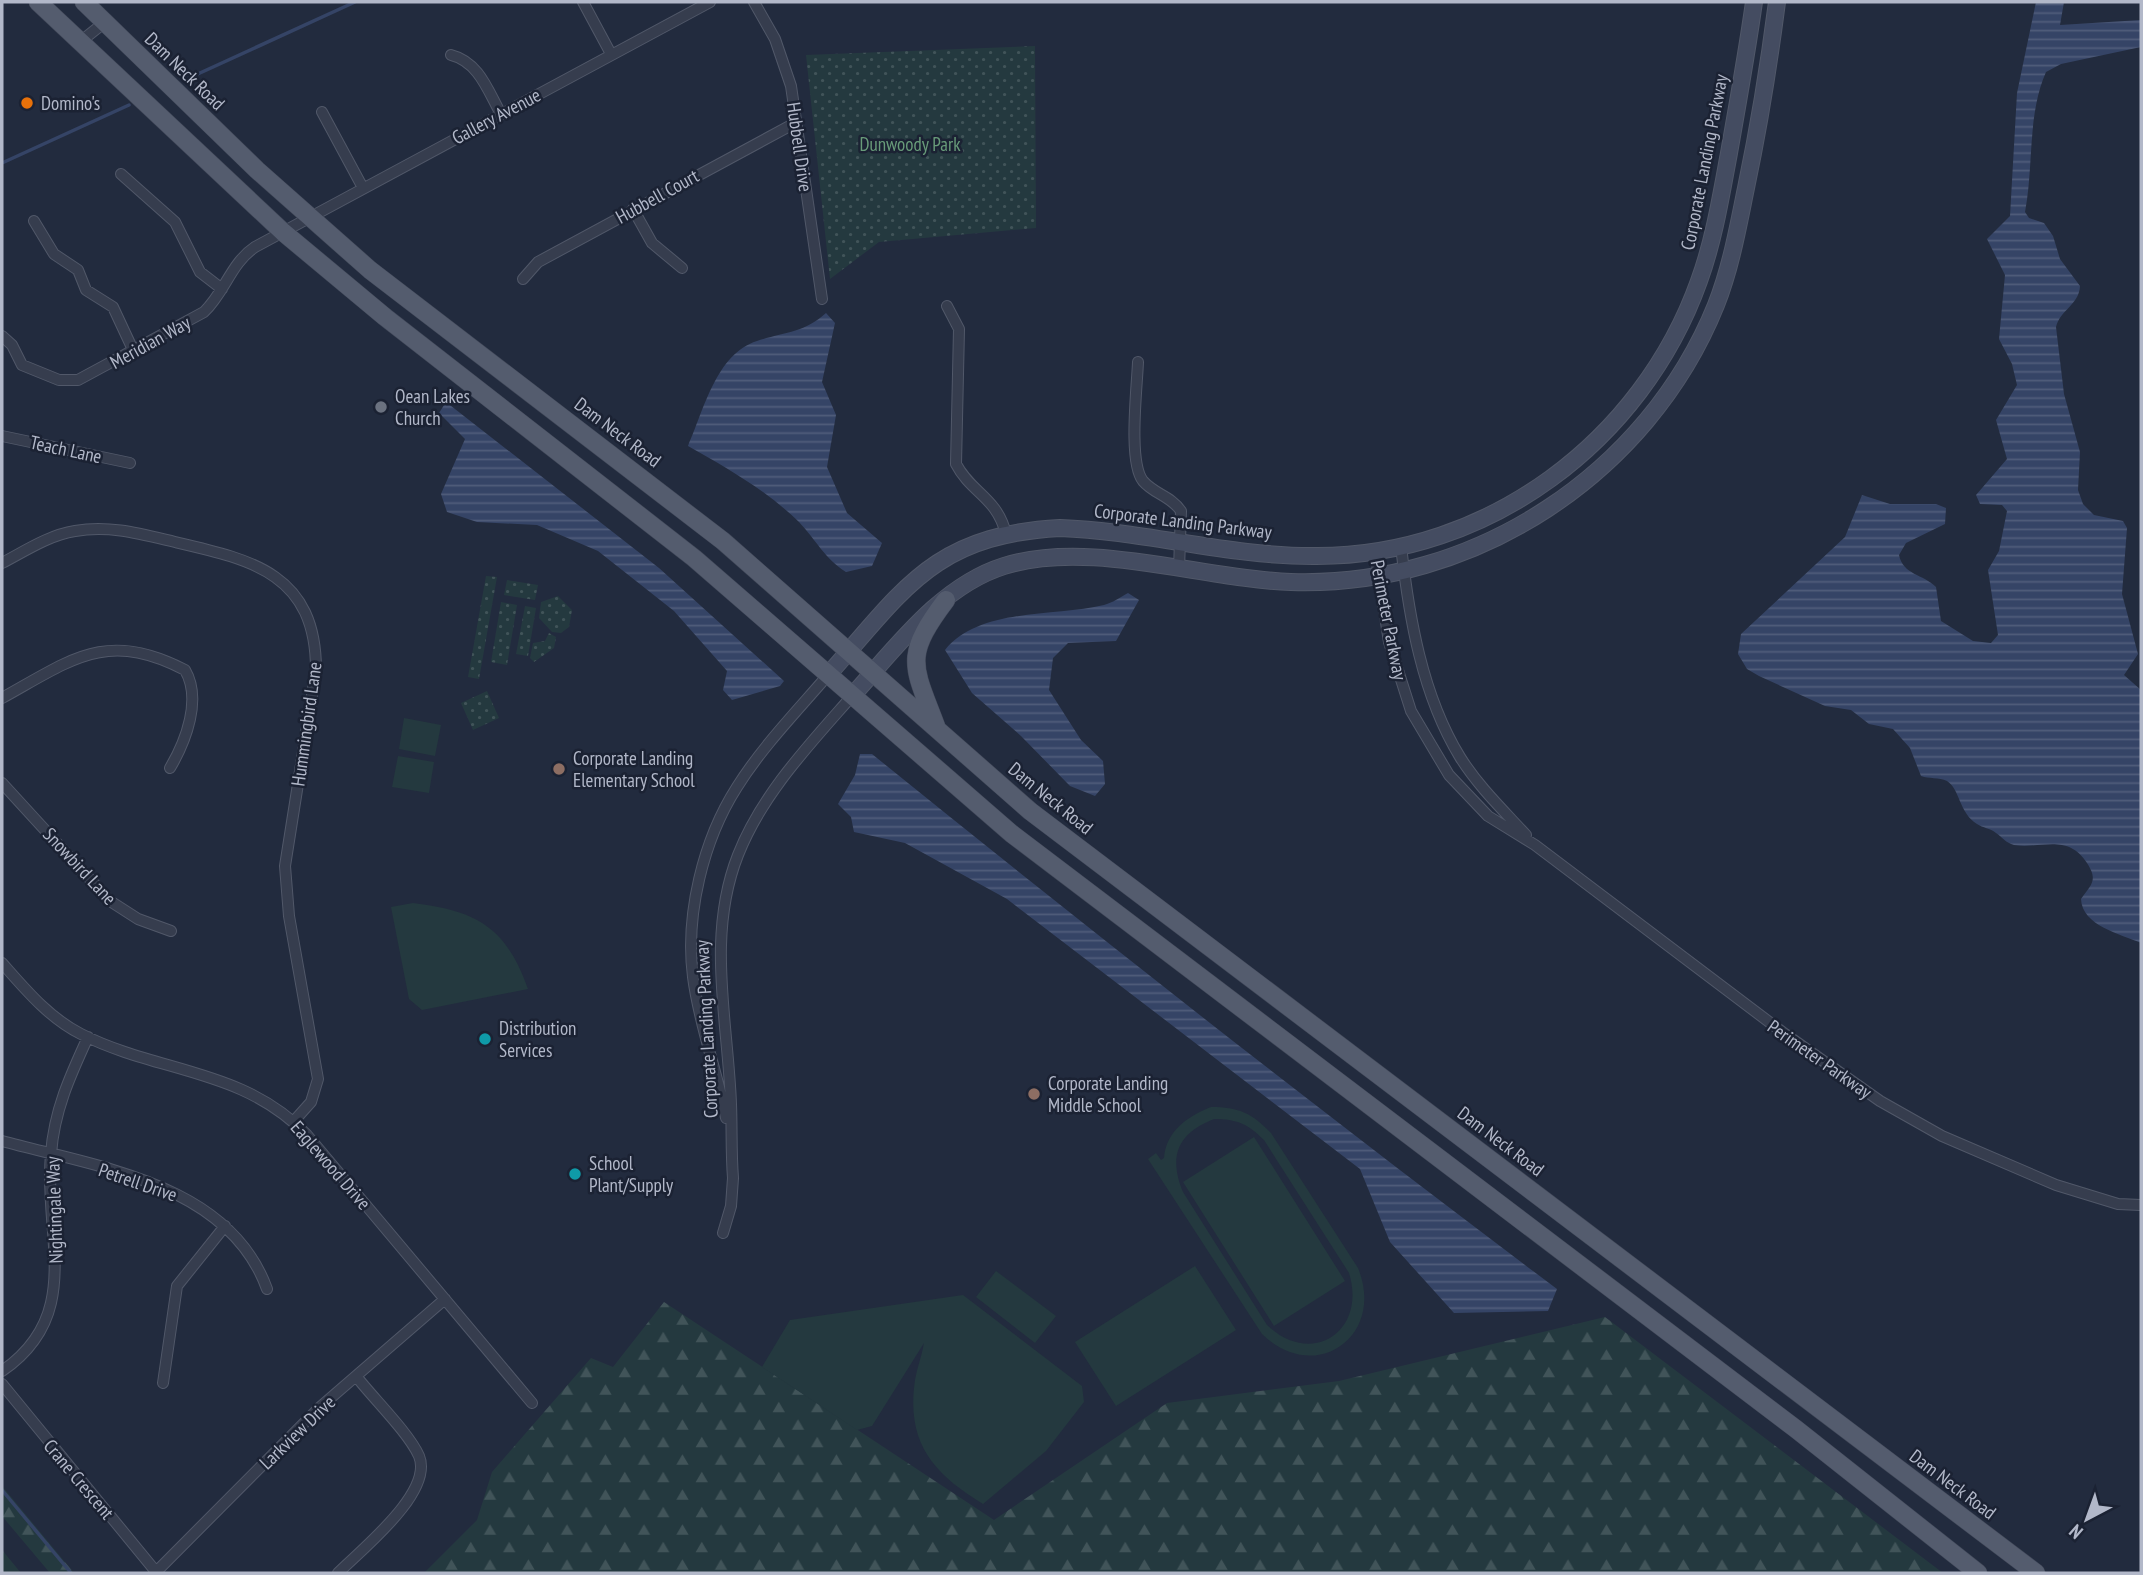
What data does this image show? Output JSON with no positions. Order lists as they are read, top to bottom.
{
  "streets": {
    "main road": ["Dam Neck Road"],
    "street": [
      "Gallery Avenue",
      "Hubbell Drive",
      "Corporate Landing Parkway",
      "Hubbell Court",
      "Meridian Way",
      "Teach Lane",
      "Perimeter Parkway",
      "Hummingbird Lane",
      "Snowbird Lane",
      "Eaglewood Drive",
      "Petrell Drive",
      "Nightingale Way",
      "Larkview Drive",
      "Crane Crescent"
    ]
  },
  "crossings": [
    ["Dam Neck Road", "Gallery Avenue"],
    ["Dam Neck Road", "Corporate Landing Parkway"],
    ["Gallery Avenue", "Meridian Way"],
    ["Hubbell Drive", "Hubbell Court"],
    ["Corporate Landing Parkway", "Perimeter Parkway"],
    ["Hummingbird Lane", "Eaglewood Drive"],
    ["Eaglewood Drive", "Nightingale Way"],
    ["Eaglewood Drive", "Larkview Drive"],
    ["Petrell Drive", "Nightingale Way"],
    ["Larkview Drive", "Crane Crescent"]
  ],
  "parks": ["Dunwoody Park"],
  "places": [
    "Domino's",
    "Oean Lakes Church",
    "Corporate Landing Elementary School",
    "Distribution Services",
    "Corporate Landing Middle School",
    "School Plant/Supply"
  ],
  "north": "bottom left"
}
